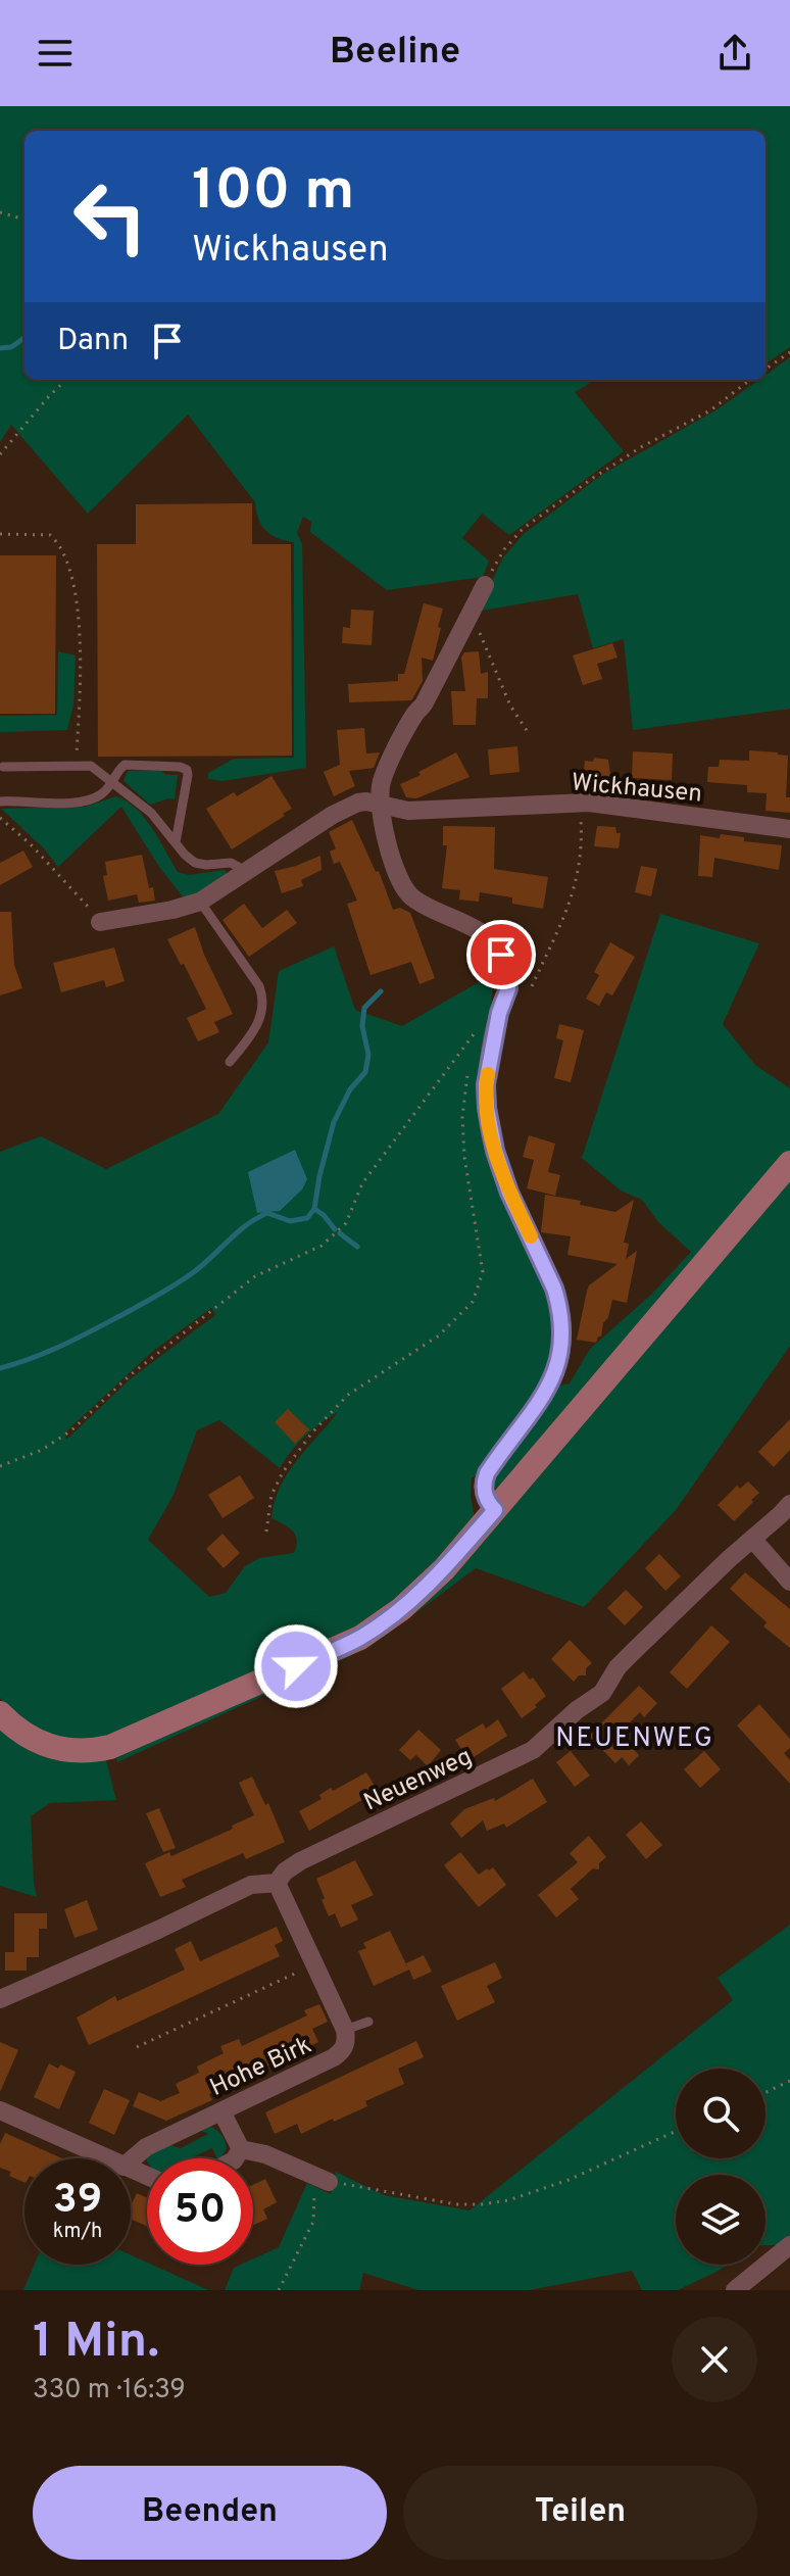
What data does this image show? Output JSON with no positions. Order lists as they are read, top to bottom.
{
  "streets": {
    "street": ["Wickhausen", "Neuenweg", "Hohe Birk"]
  },
  "districts": ["NEUENWEG"],
  "page": {
    "header": "Beeline",
    "turn": ["100 m", "Wickhausen"],
    "then": "Dann",
    "speed": "39 km/h",
    "limit": "50",
    "heading": ["1 Min.", "330 m · 16:39"],
    "buttons": ["Beenden", "Teilen"]
  }
}
